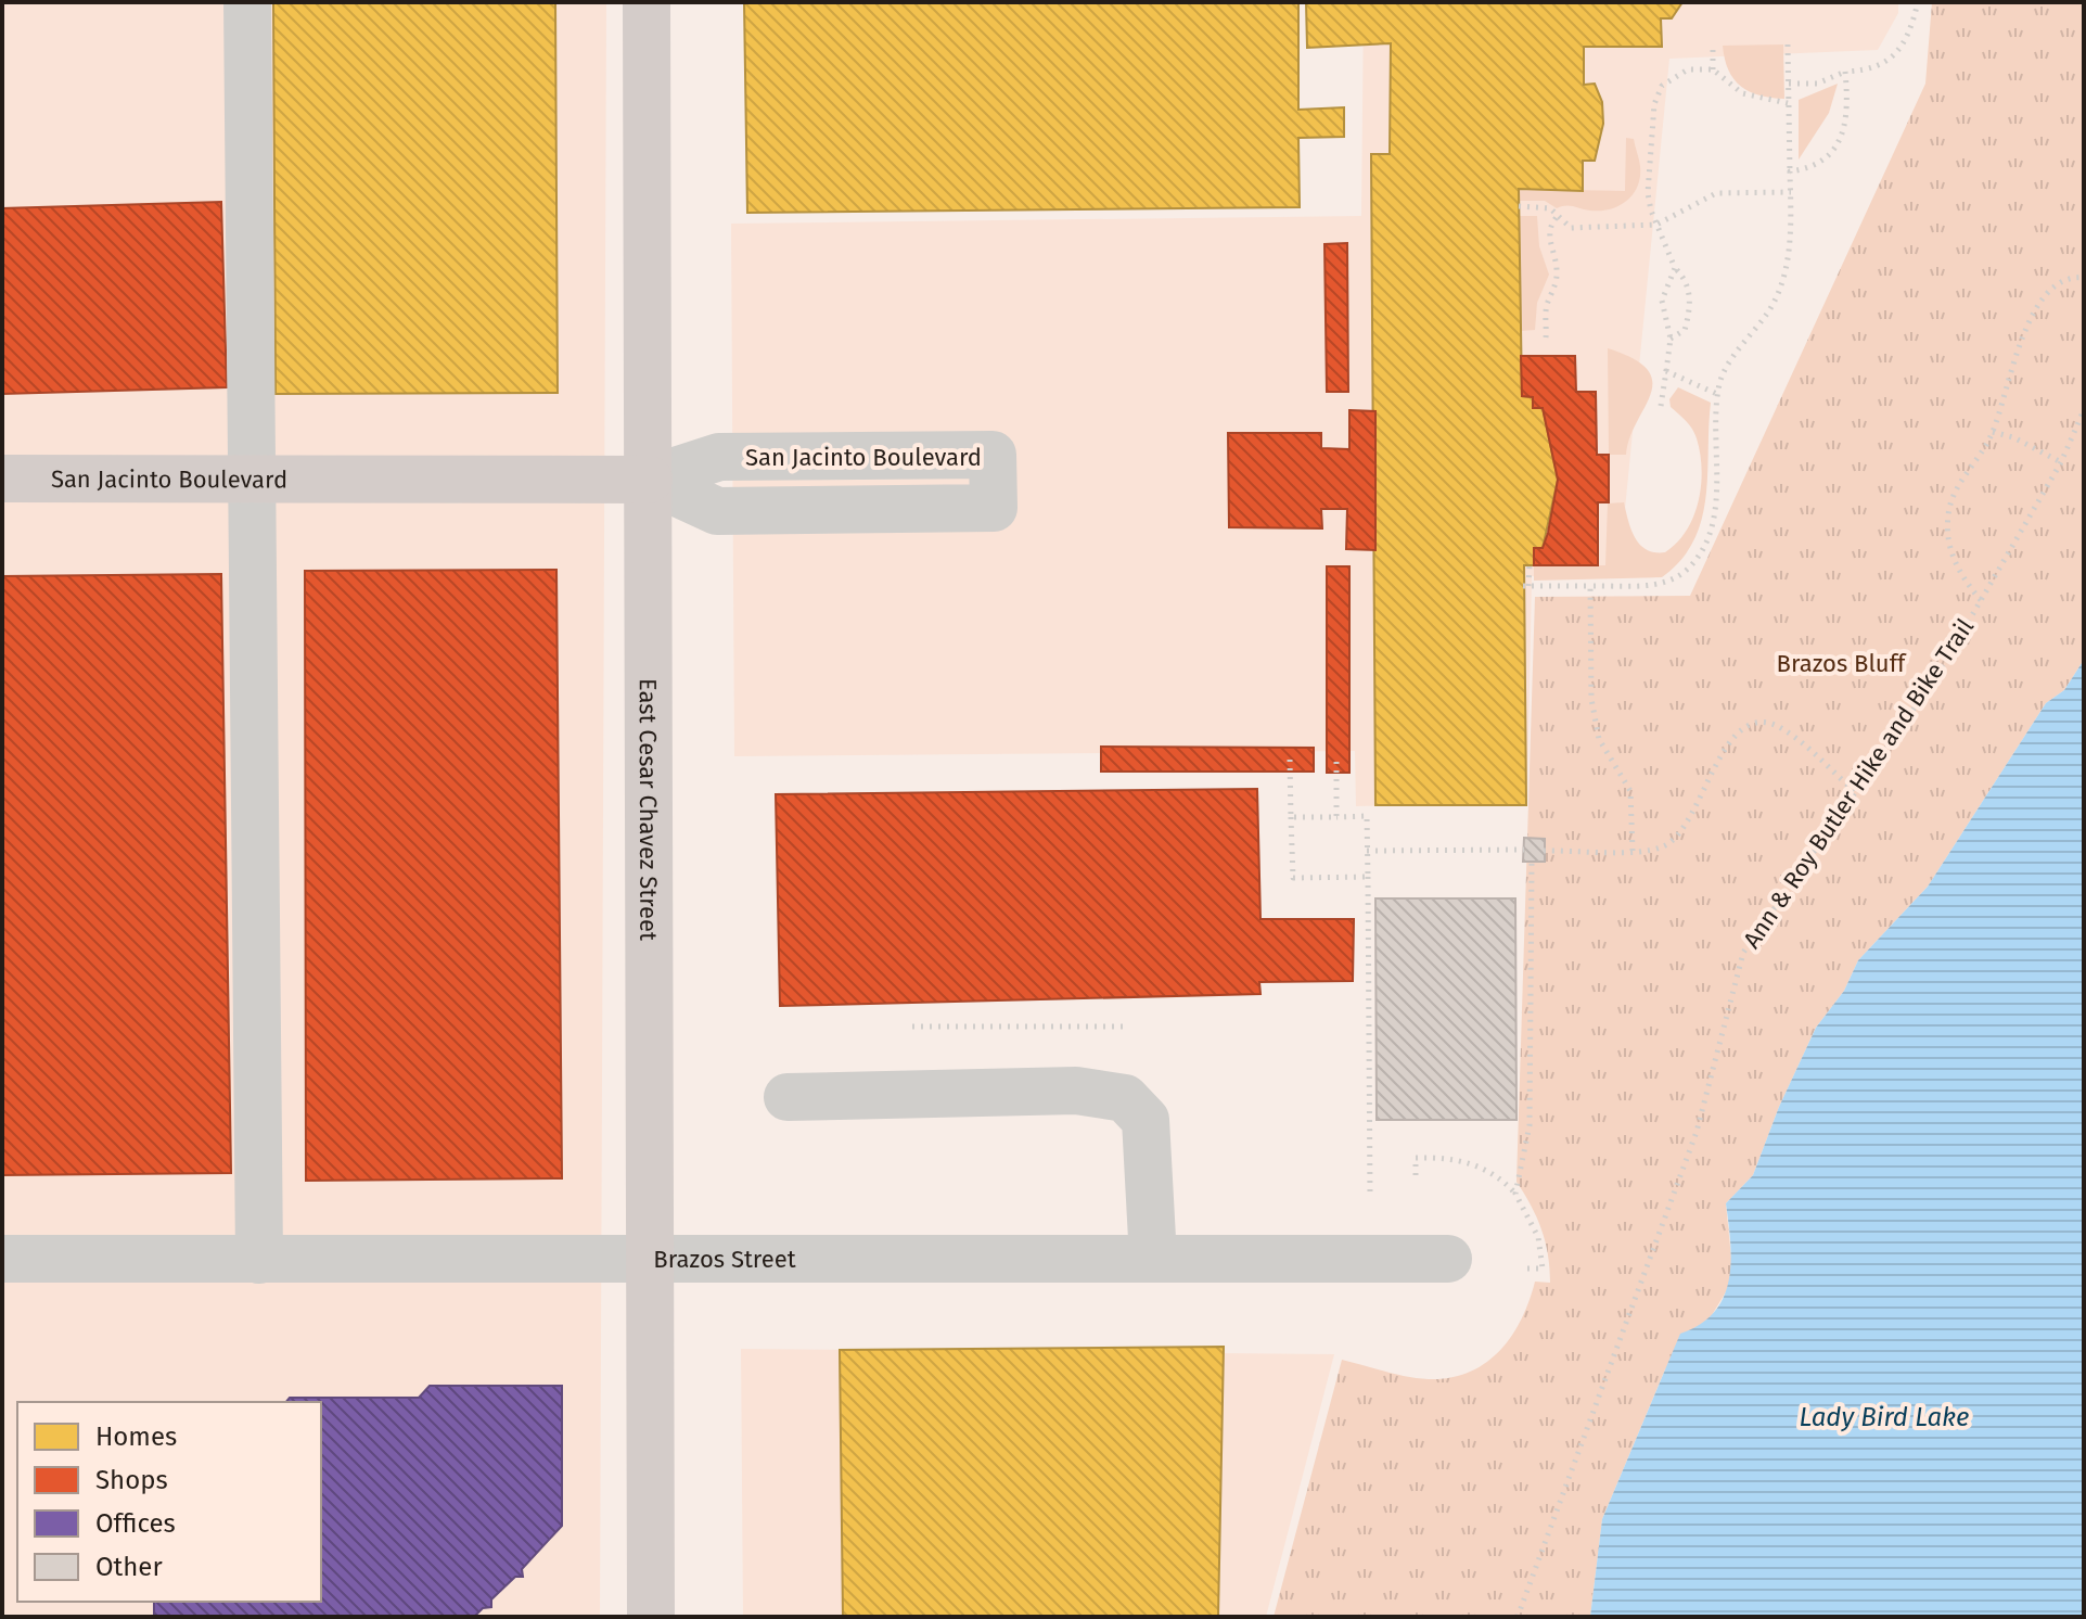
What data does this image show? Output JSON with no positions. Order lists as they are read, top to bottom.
{
  "streets": {
    "main road": ["San Jacinto Boulevard", "East Cesar Chavez Street"],
    "street": ["Brazos Street"],
    "path": ["Ann & Roy Butler Hike and Bike Trail"]
  },
  "crossings": [
    ["San Jacinto Boulevard", "East Cesar Chavez Street"],
    ["East Cesar Chavez Street", "Brazos Street"]
  ],
  "water": ["Lady Bird Lake"],
  "parks": ["Brazos Bluff"],
  "legend": [
    "Homes",
    "Shops",
    "Offices",
    "Other"
  ]
}
